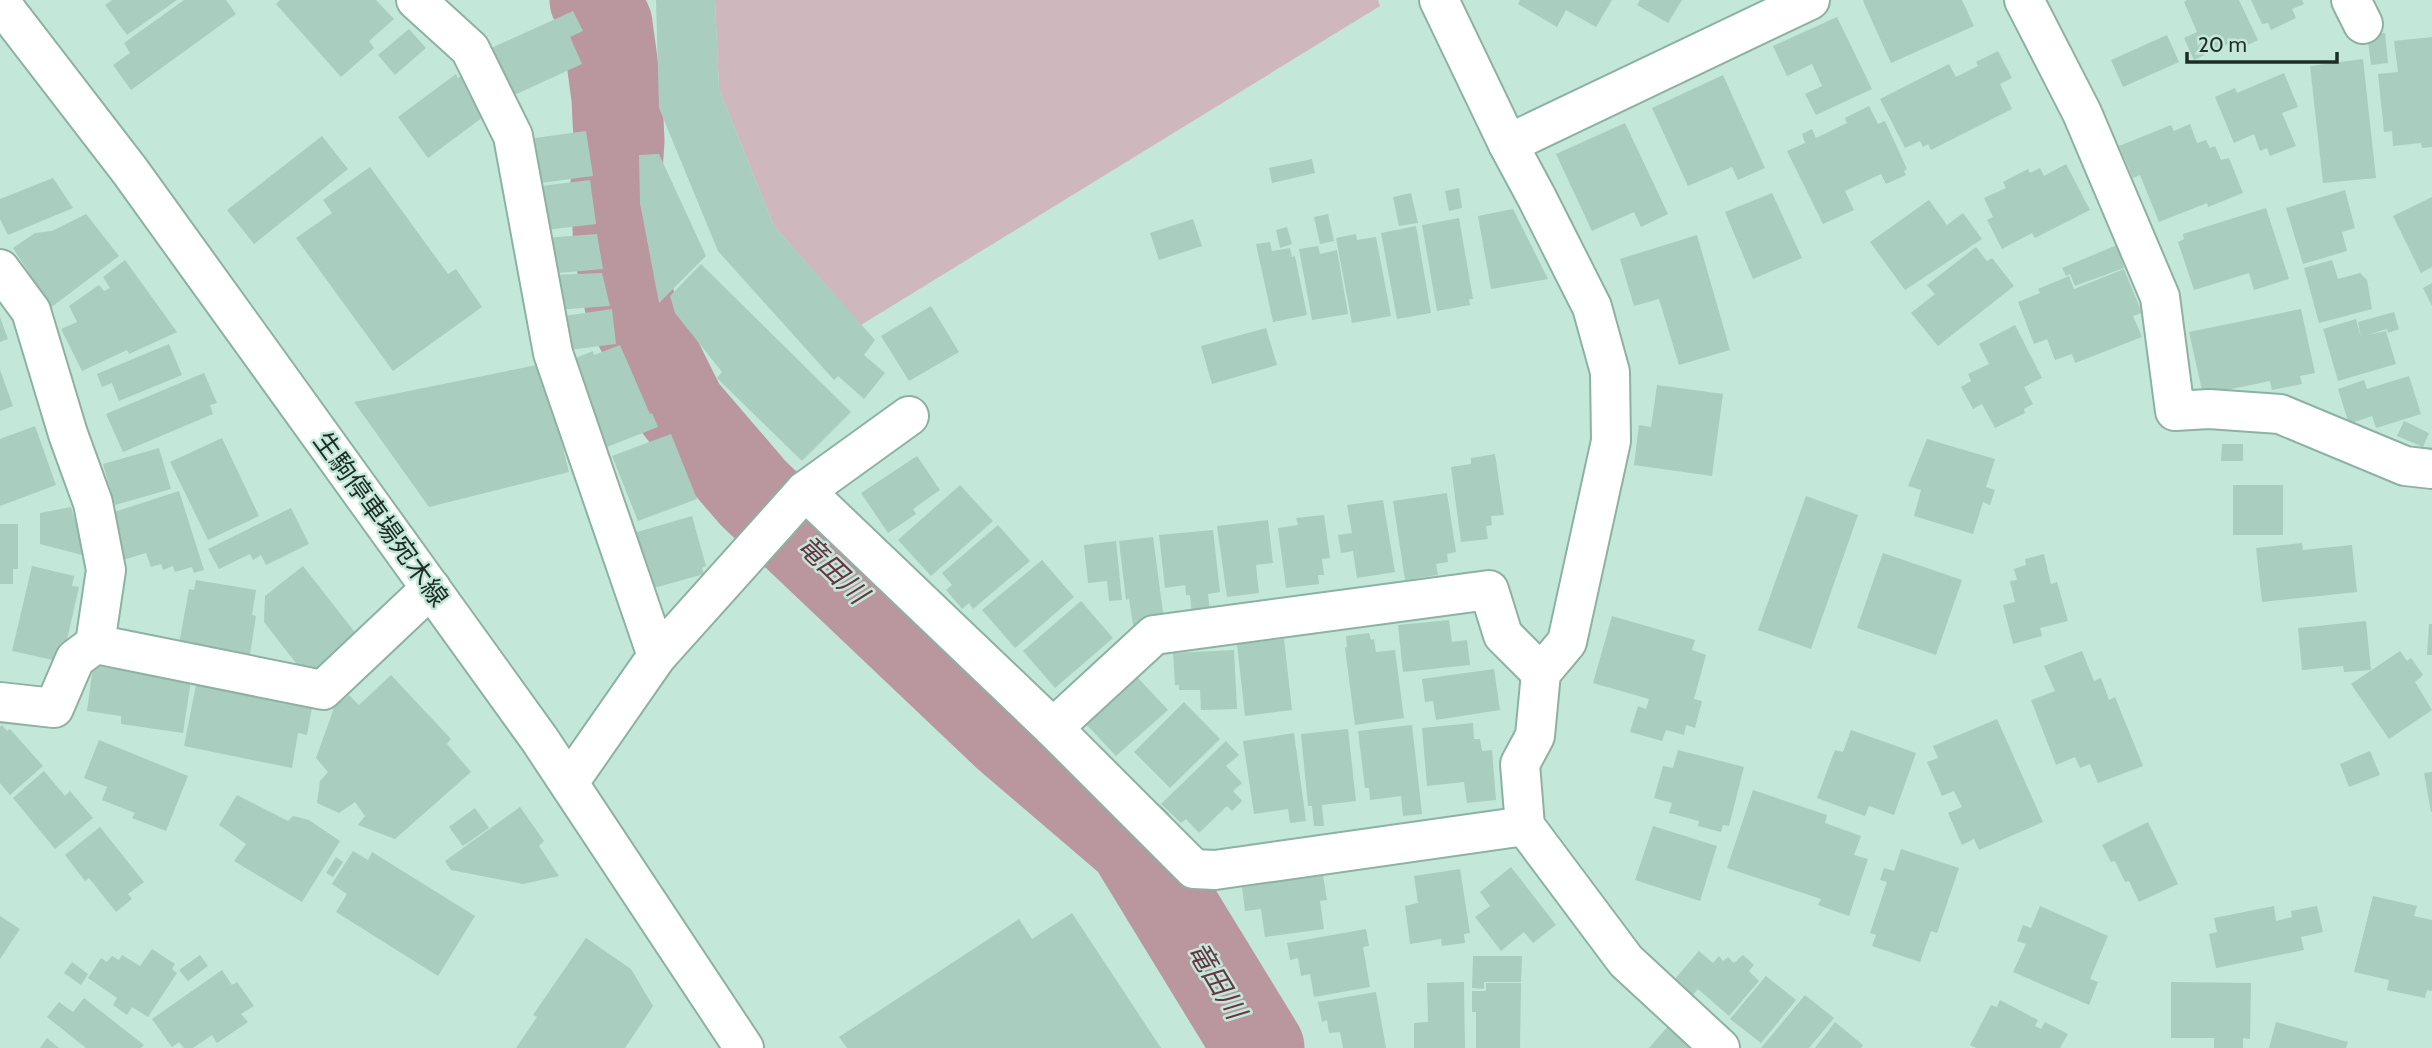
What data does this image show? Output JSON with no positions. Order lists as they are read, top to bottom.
{
  "streets": {
    "street": ["生駒停車場宛木線"]
  },
  "water": ["竜田川"],
  "scale_bar": "20 m"
}
